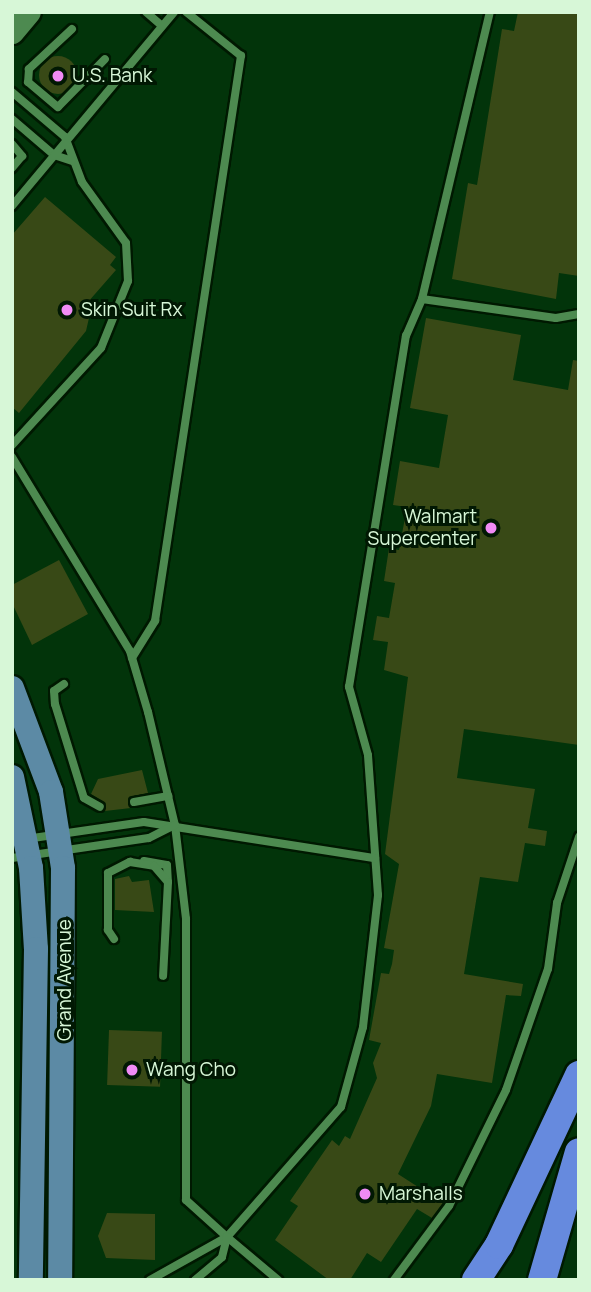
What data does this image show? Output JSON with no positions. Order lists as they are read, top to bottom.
{
  "streets": {
    "main road": ["Grand Avenue"]
  },
  "places": [
    "U.S. Bank",
    "Skin Suit Rx",
    "Walmart Supercenter",
    "Wang Cho",
    "Marshalls"
  ]
}
